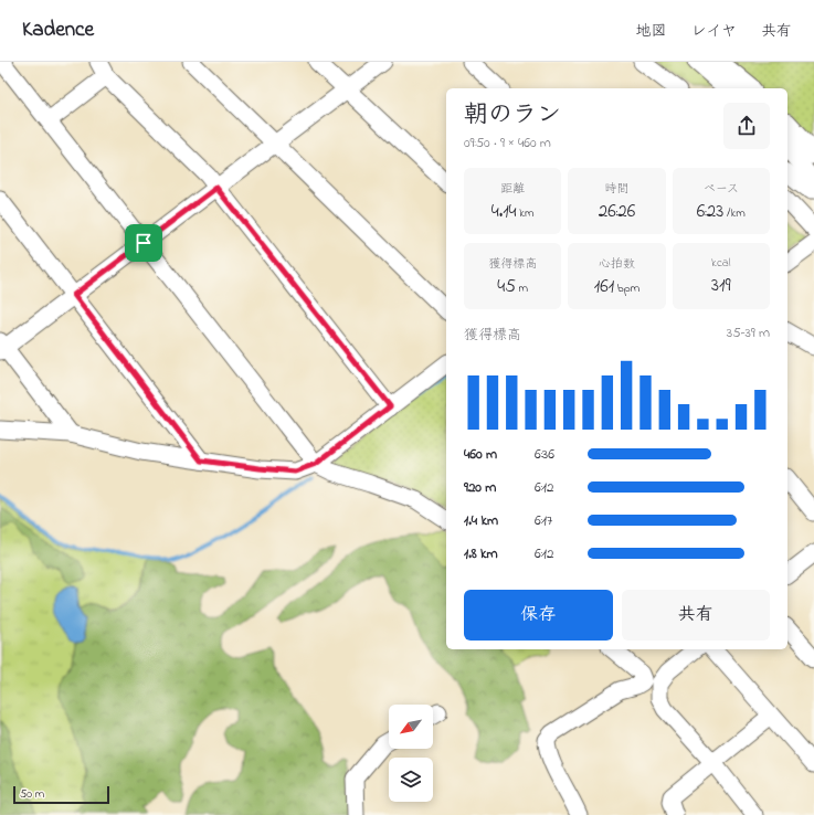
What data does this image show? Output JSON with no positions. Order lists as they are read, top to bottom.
{
  "scale_bar": "50 m",
  "north": "bottom left",
  "page": {
    "header": "Kadence",
    "nav": ["地図", "レイヤ", "共有"],
    "heading": ["朝のラン", "09:50 · 9 × 460 m"],
    "stats": [
      ["距離", "4.14 km"],
      ["時間", "26:26"],
      ["ペース", "6:23 /km"],
      ["獲得標高", "45 m"],
      ["心拍数", "161 bpm"],
      ["kcal", "319"]
    ],
    "chart": ["獲得標高", "35–39 m"],
    "list": [
      {
        "name": "460 m",
        "note": "6:36"
      },
      {
        "name": "920 m",
        "note": "6:12"
      },
      {
        "name": "1.4 km",
        "note": "6:17"
      },
      {
        "name": "1.8 km",
        "note": "6:12"
      }
    ],
    "buttons": ["保存", "共有"],
    "scale": "50 m"
  }
}
